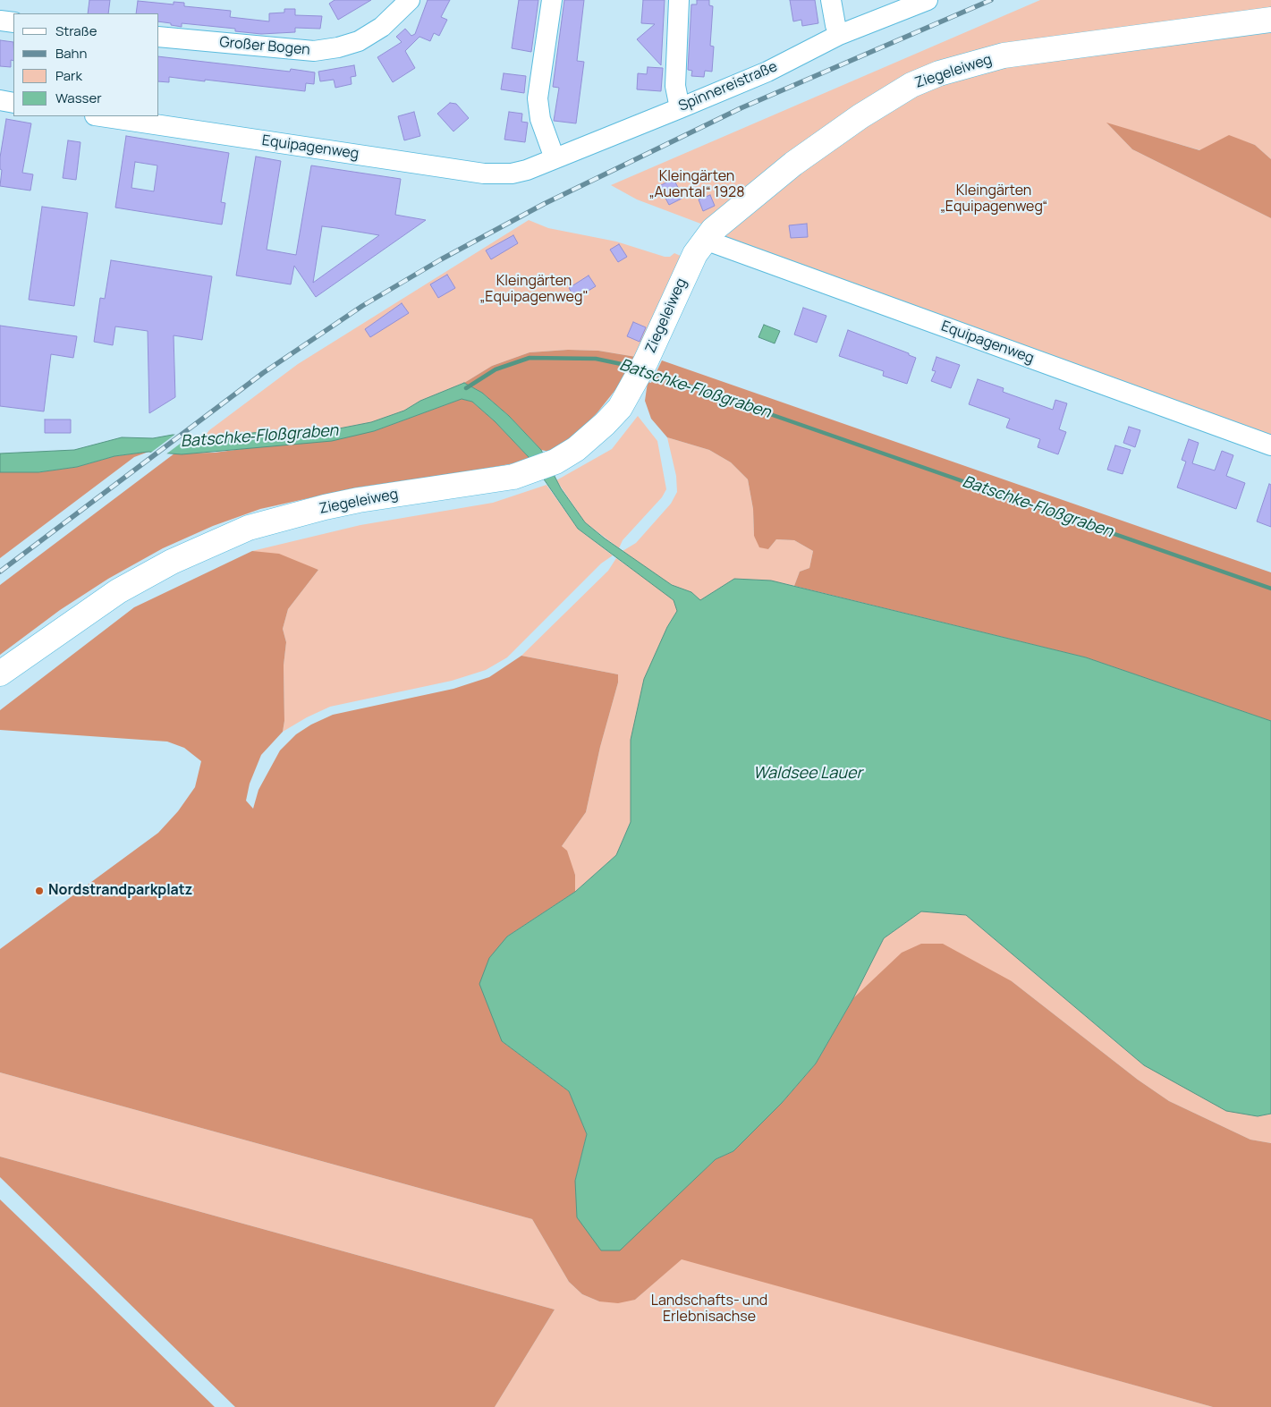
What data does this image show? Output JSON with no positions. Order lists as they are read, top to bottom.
{
  "streets": {
    "main road": ["Ziegeleiweg"],
    "street": ["Großer Bogen", "Spinnereistraße", "Equipagenweg"]
  },
  "crossings": [
    ["Ziegeleiweg", "Equipagenweg"],
    ["Spinnereistraße", "Equipagenweg"]
  ],
  "water": ["Batschke‐Floßgraben", "Waldsee Lauer"],
  "parks": [
    "Kleingärten „Auental“ 1928",
    "Kleingärten „Equipagenweg“",
    "Kleingärten „Equipagenweg\"",
    "Landschafts- und Erlebnisachse"
  ],
  "places": ["Nordstrandparkplatz"],
  "legend": [
    "Straße",
    "Bahn",
    "Park",
    "Wasser"
  ]
}
